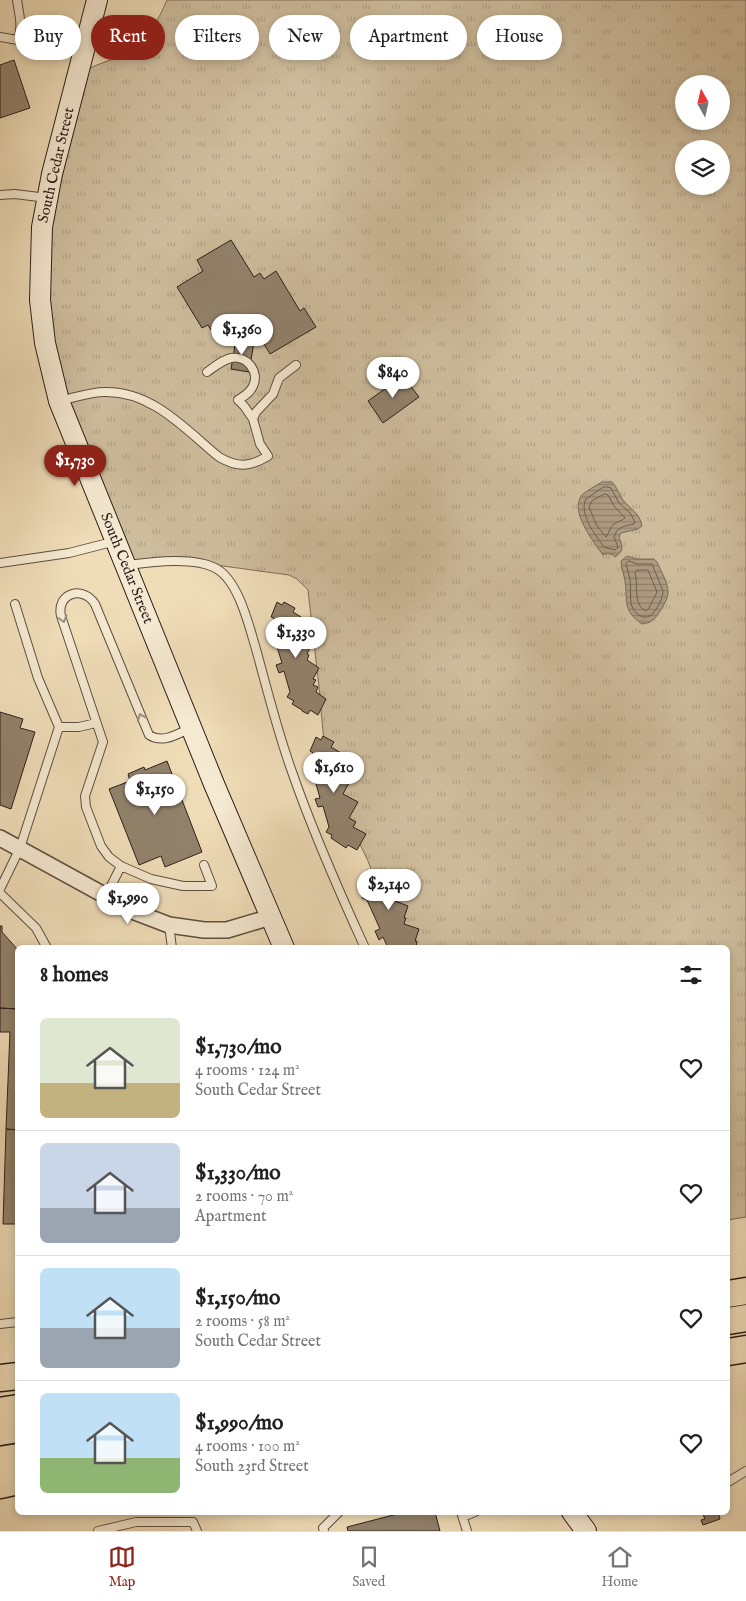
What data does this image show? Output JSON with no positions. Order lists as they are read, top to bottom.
{
  "streets": {
    "main road": ["South Cedar Street"]
  },
  "north": "top",
  "page": {
    "chip": [
      "Buy",
      "Rent",
      "Filters",
      "New",
      "Apartment",
      "House"
    ],
    "price": [
      "$1,360",
      "$840",
      "$1,730",
      "$1,330",
      "$1,610",
      "$1,150",
      "$2,140",
      "$1,990"
    ],
    "heading": "8 homes",
    "list": [
      {
        "name": "$1,730/mo",
        "note": "4 rooms · 124 m² · South Cedar Street"
      },
      {
        "name": "$1,330/mo",
        "note": "2 rooms · 70 m² · Apartment"
      },
      {
        "name": "$1,150/mo",
        "note": "2 rooms · 58 m² · South Cedar Street"
      },
      {
        "name": "$1,990/mo",
        "note": "4 rooms · 100 m² · South 23rd Street"
      }
    ],
    "tabs": ["Map", "Saved", "Home"]
  }
}
